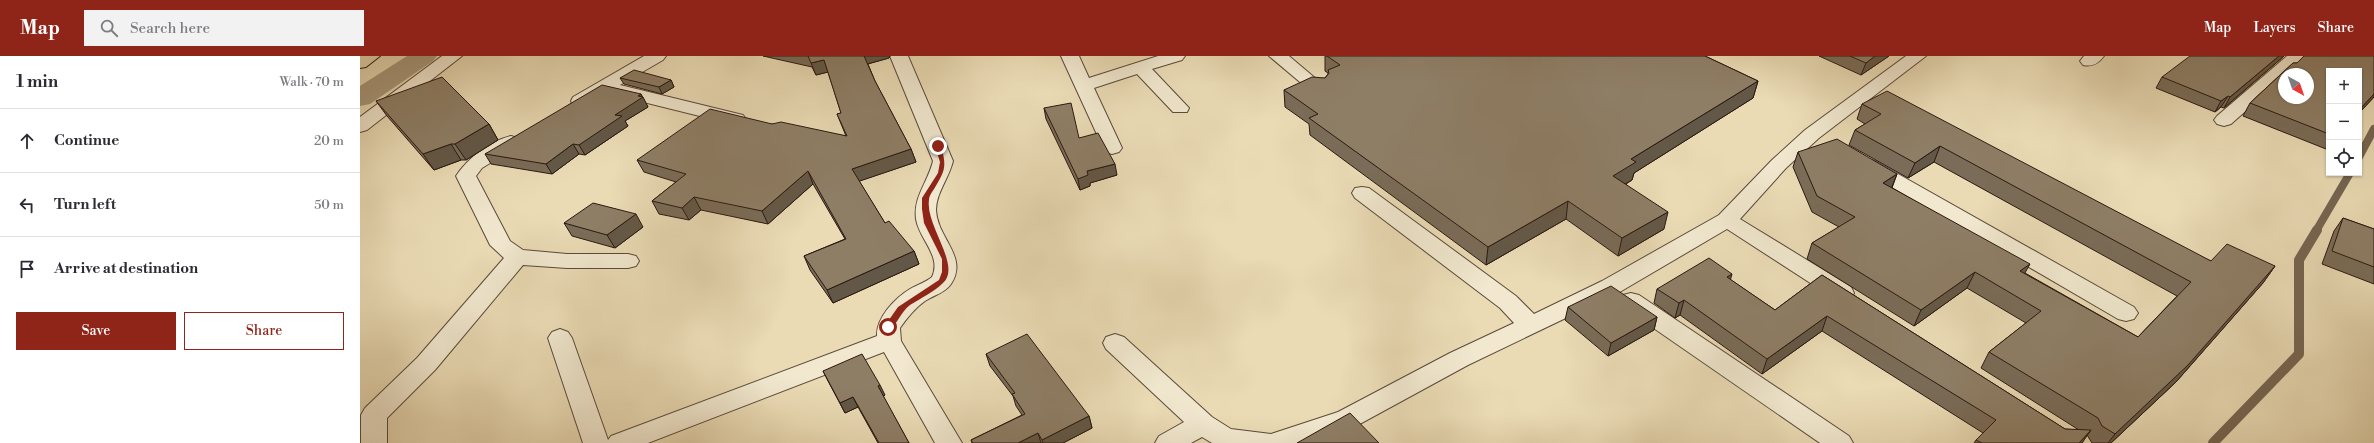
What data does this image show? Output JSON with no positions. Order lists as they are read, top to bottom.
{
  "north": "bottom right",
  "page": {
    "header": "Map",
    "search": "Search here",
    "nav": ["Map", "Layers", "Share"],
    "heading": ["1 min", "Walk · 70 m"],
    "map_buttons": ["+", "−"],
    "list": [
      ["Continue", "20 m"],
      ["Turn left", "50 m"],
      "Arrive at destination"
    ],
    "buttons": ["Save", "Share"]
  }
}
